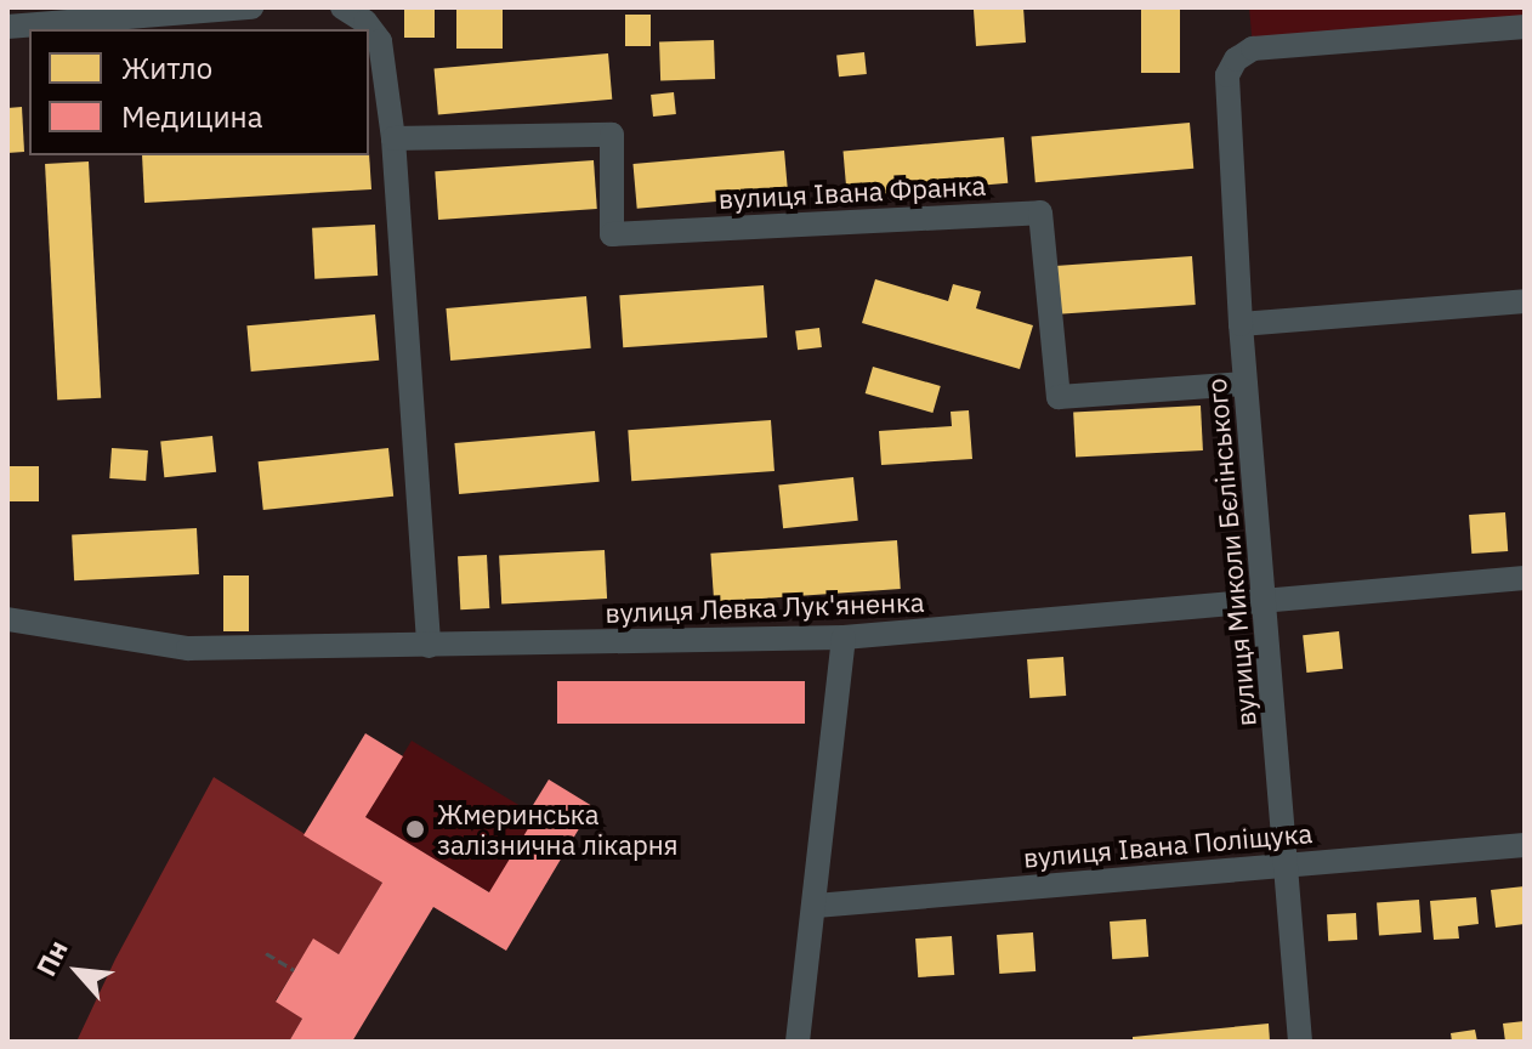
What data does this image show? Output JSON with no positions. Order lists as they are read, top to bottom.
{
  "streets": {
    "street": [
      "вулиця Івана Франка",
      "вулиця Миколи Бєлінського",
      "вулиця Левка Лук'яненка",
      "вулиця Івана Поліщука"
    ]
  },
  "crossings": [
    ["вулиця Івана Франка", "вулиця Миколи Бєлінського"],
    ["вулиця Миколи Бєлінського", "вулиця Левка Лук'яненка"],
    ["вулиця Миколи Бєлінського", "вулиця Івана Поліщука"]
  ],
  "places": ["Жмеринська залізнична лікарня"],
  "legend": ["Житло", "Медицина"],
  "north": "top left"
}
